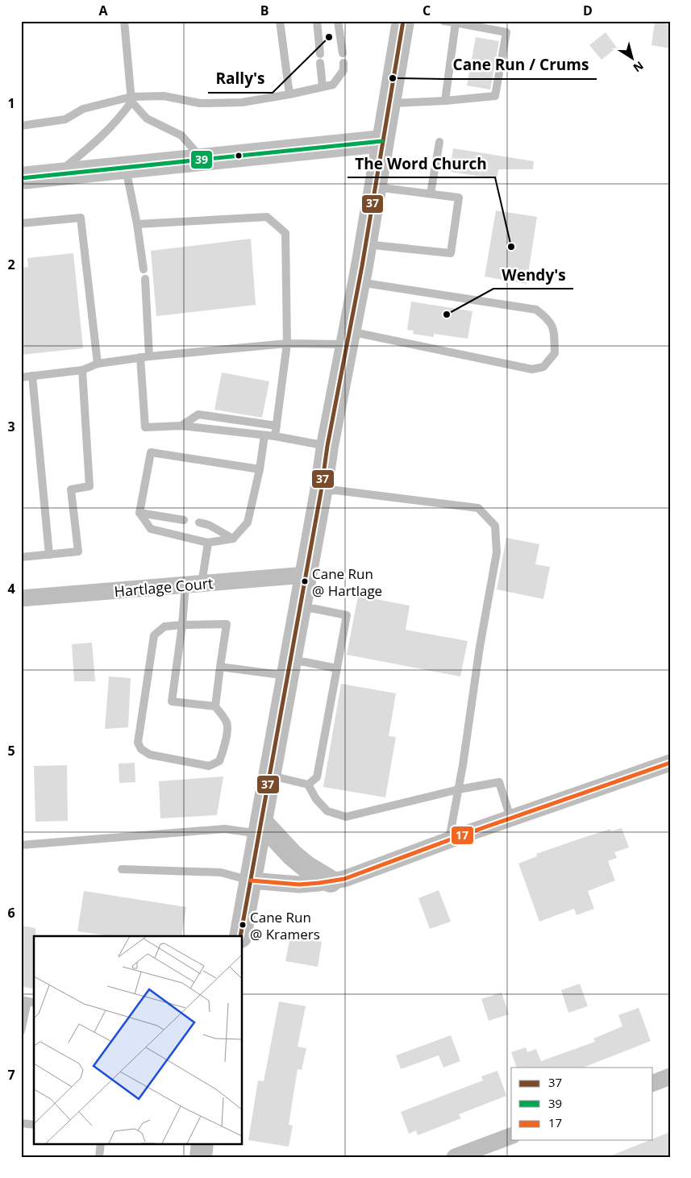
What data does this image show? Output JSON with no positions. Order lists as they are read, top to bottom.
{
  "streets": {
    "street": ["Hartlage Court"]
  },
  "places": [
    "Rally's",
    "Cane Run / Crums",
    "The Word Church",
    "Wendy's",
    "Cane Run @ Hartlage",
    "Cane Run @ Kramers"
  ],
  "lines": ["transit line 37", "transit line 39", "transit line 17"],
  "legend": ["37", "39", "17"],
  "north": "bottom right",
  "grid": {
    "columns": [
      "A",
      "B",
      "C",
      "D"
    ],
    "rows": [
      "1",
      "2",
      "3",
      "4",
      "5",
      "6",
      "7"
    ]
  }
}
